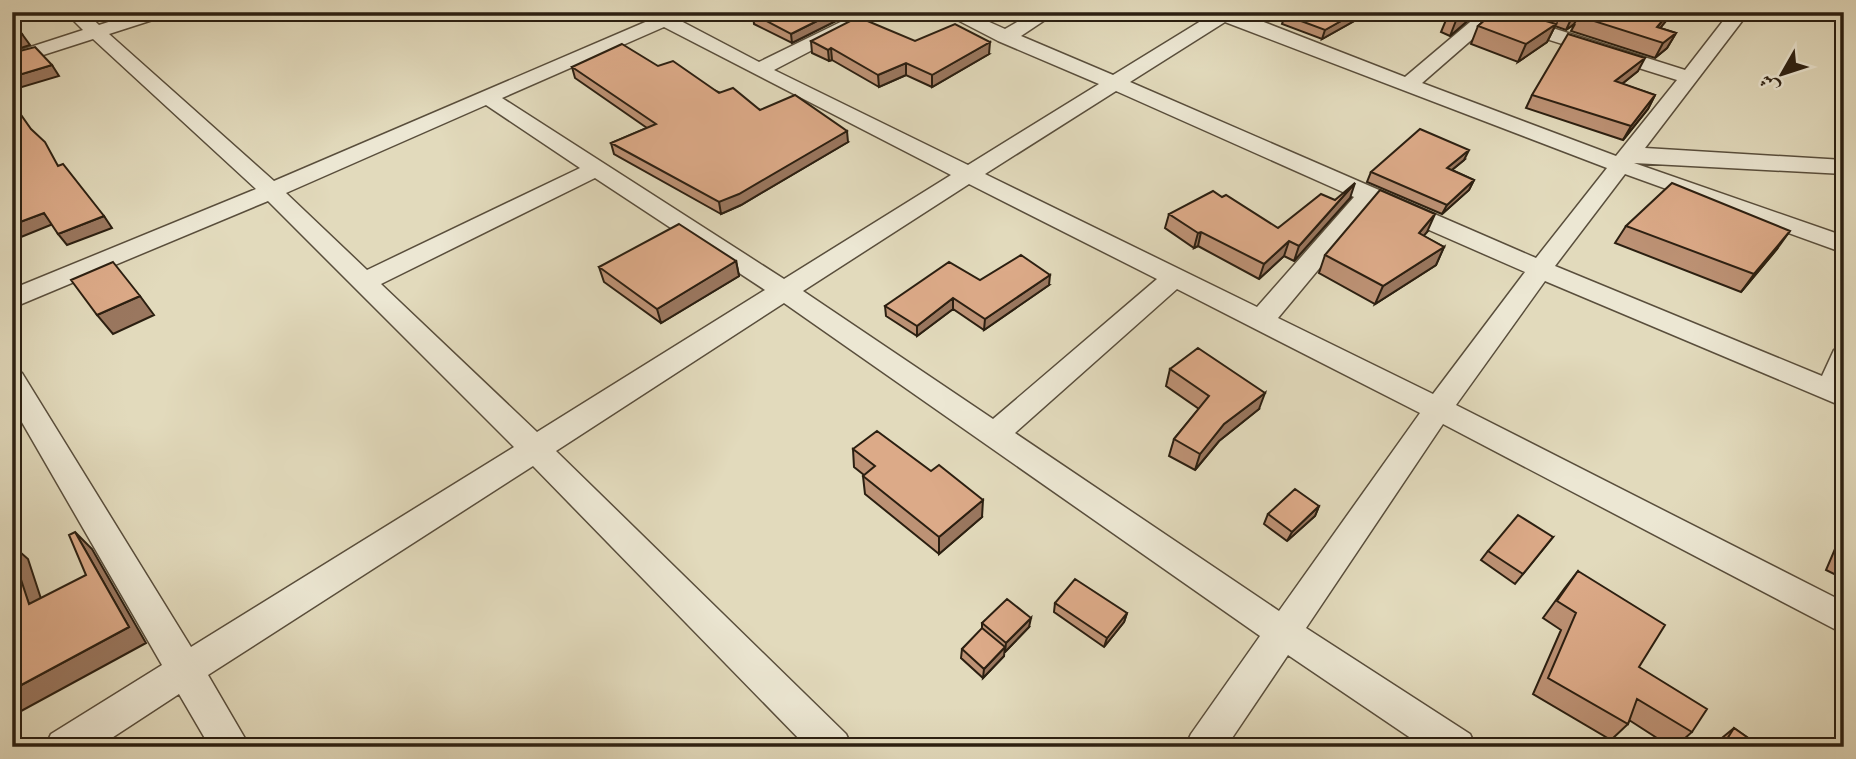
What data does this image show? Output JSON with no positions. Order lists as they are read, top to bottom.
{
  "north": "bottom left"
}
